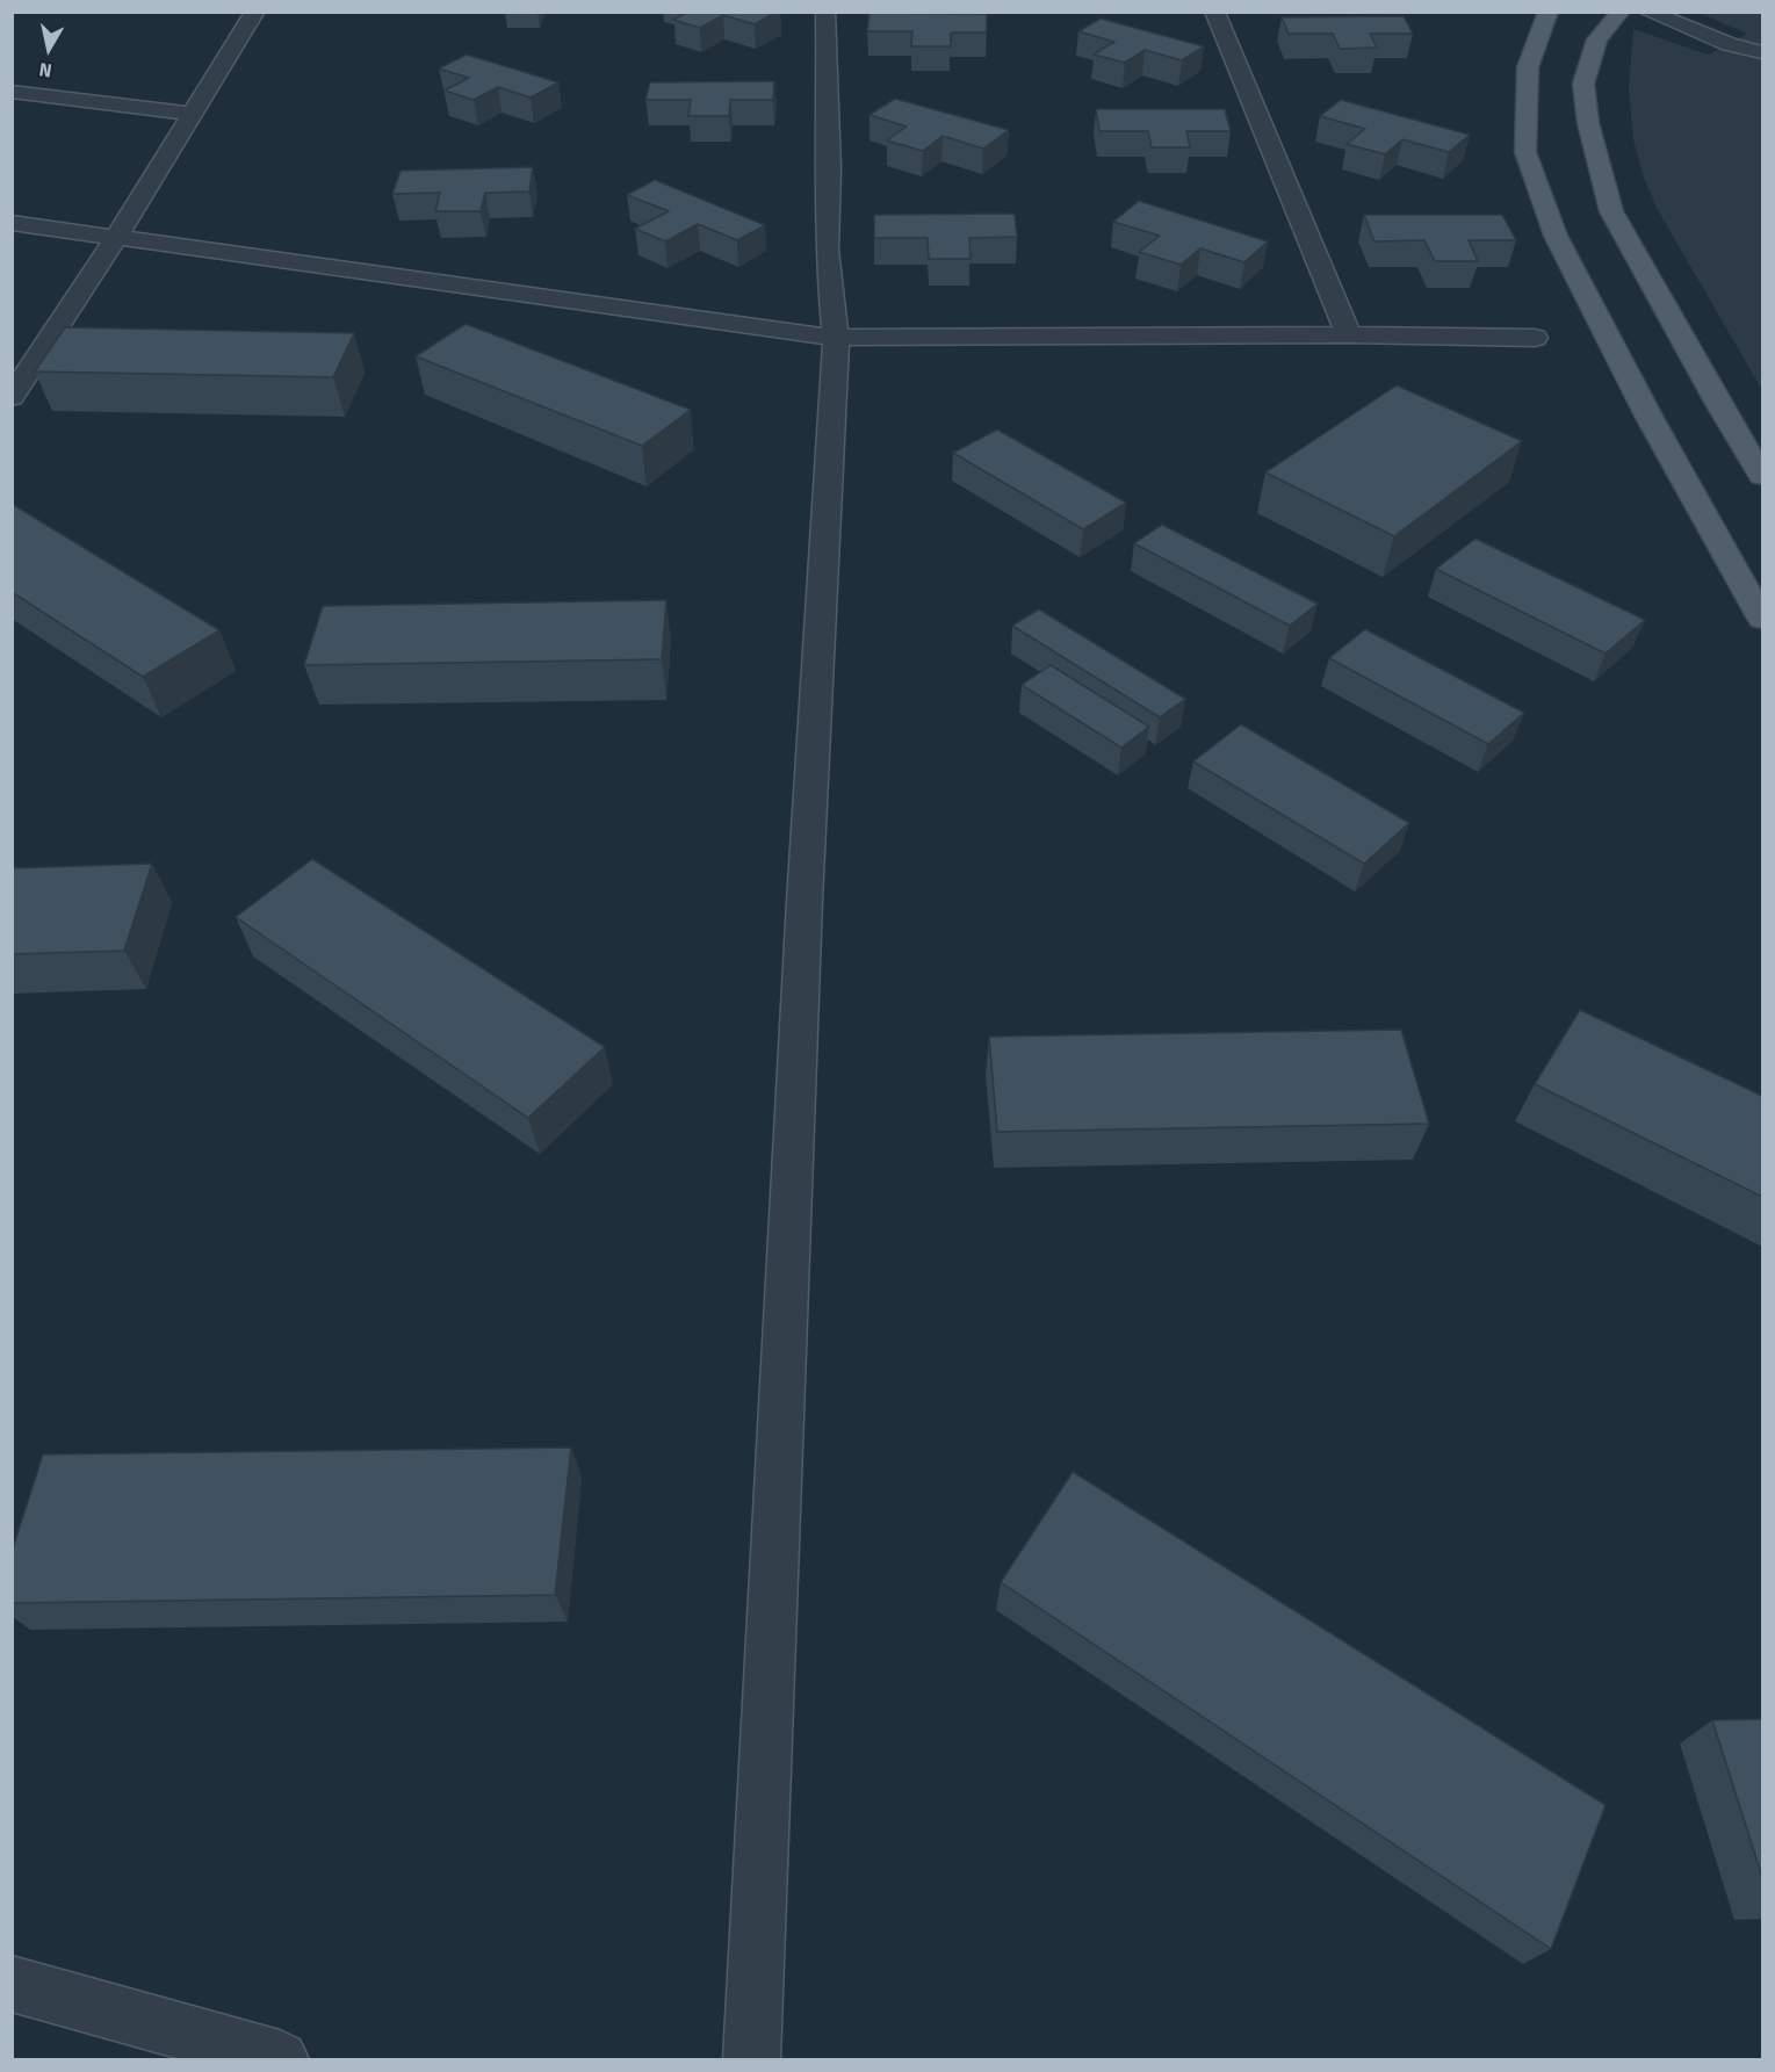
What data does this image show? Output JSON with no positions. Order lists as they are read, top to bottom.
{
  "north": "bottom"
}
